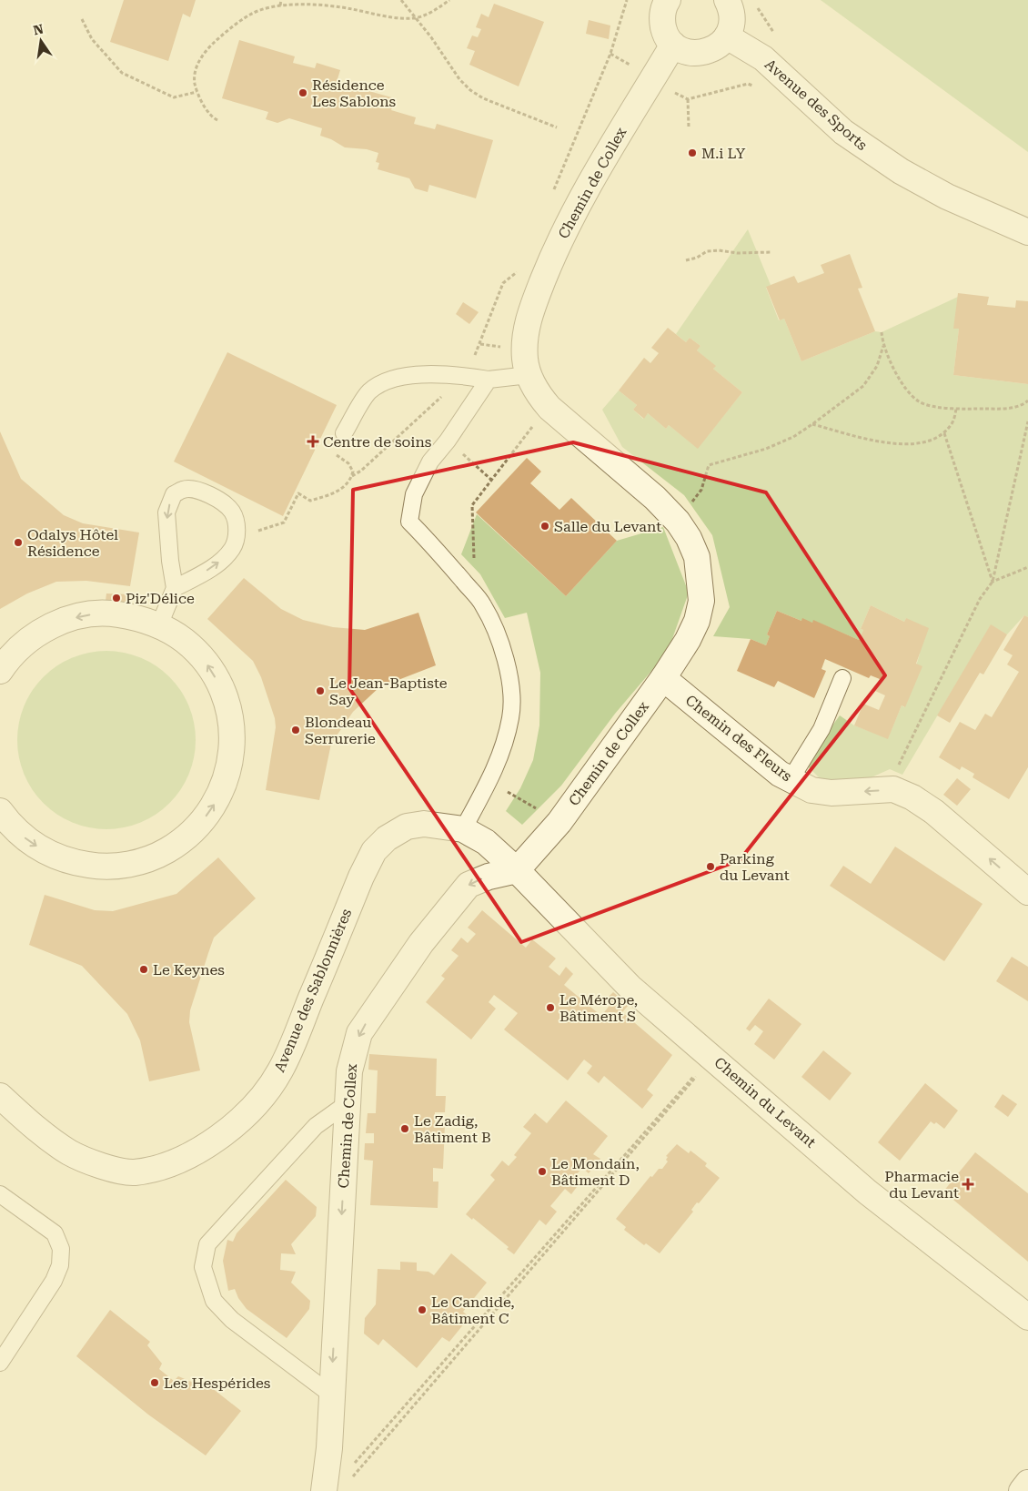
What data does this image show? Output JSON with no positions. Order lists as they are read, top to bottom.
{
  "streets": {
    "street": [
      "Avenue des Sports",
      "Chemin de Collex",
      "Chemin des Fleurs",
      "Avenue des Sablonnières",
      "Chemin du Levant"
    ]
  },
  "crossings": [
    ["Chemin de Collex", "Chemin des Fleurs"],
    ["Chemin de Collex", "Avenue des Sablonnières"],
    ["Chemin de Collex", "Chemin du Levant"],
    ["Avenue des Sablonnières", "Chemin du Levant"]
  ],
  "one_way": ["Chemin des Fleurs"],
  "places": {
    "other": [
      "Résidence Les Sablons",
      "M.i LY",
      "Salle du Levant",
      "Odalys Hôtel Résidence",
      "Piz'Délice",
      "Le Jean-Baptiste Say",
      "Blondeau Serrurerie",
      "Parking du Levant",
      "Le Keynes",
      "Le Mérope, Bâtiment S",
      "Le Zadig, Bâtiment B",
      "Le Mondain, Bâtiment D",
      "Le Candide, Bâtiment C",
      "Les Hespérides"
    ],
    "health": ["Centre de soins", "Pharmacie du Levant"]
  },
  "north": "top"
}
